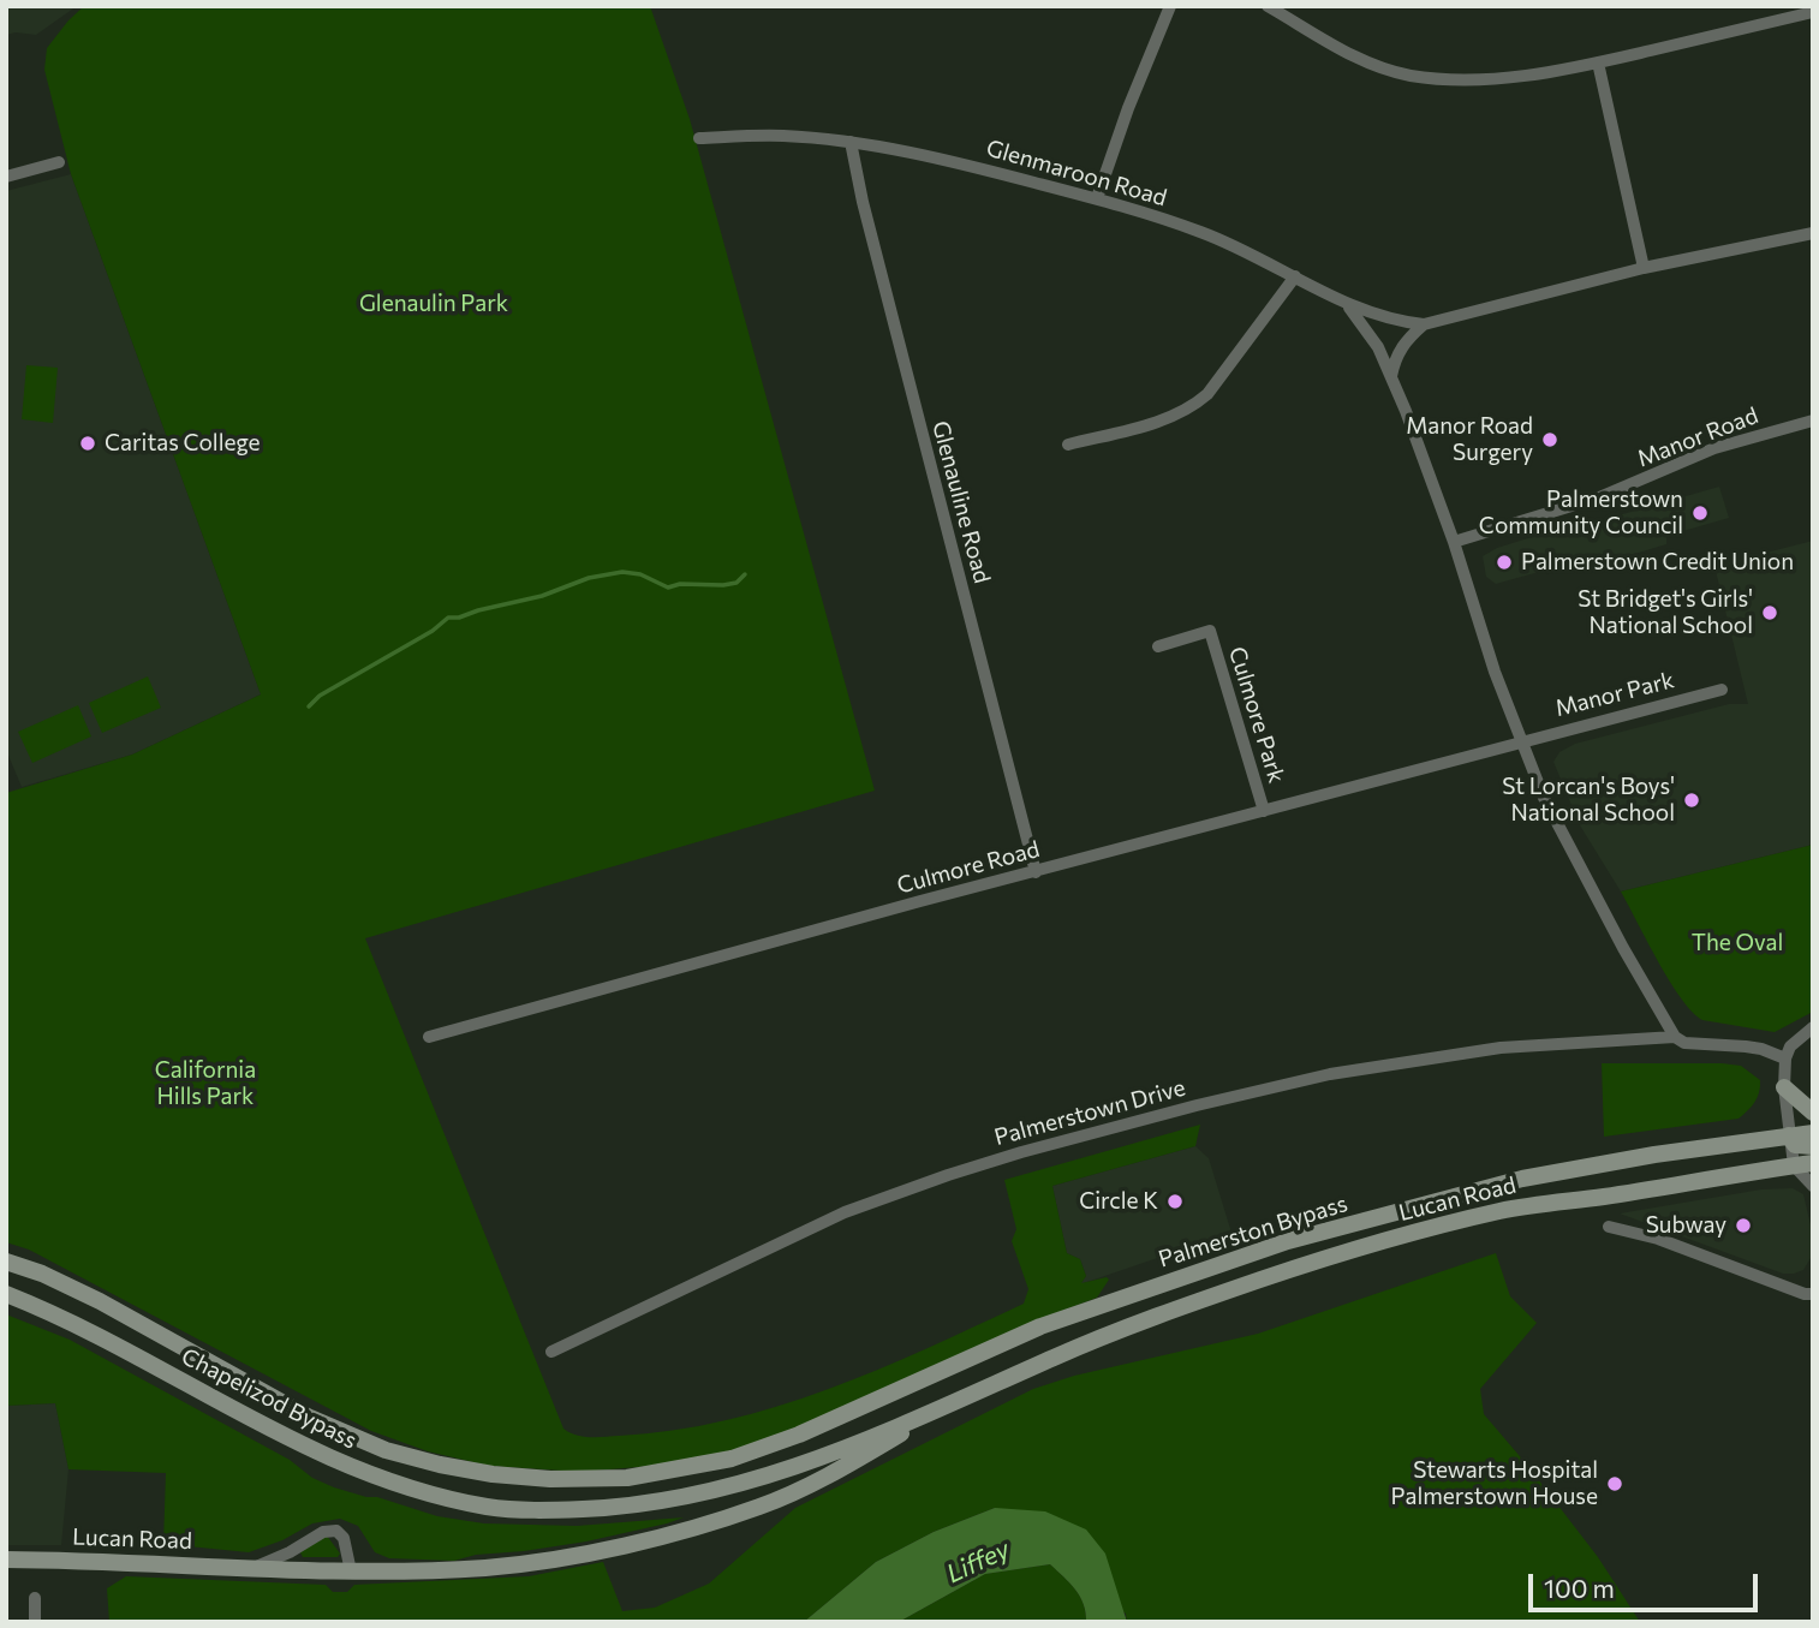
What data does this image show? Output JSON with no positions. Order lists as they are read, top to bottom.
{
  "streets": {
    "main road": ["Lucan Road", "Palmerston Bypass", "Chapelizod Bypass"],
    "street": [
      "Glenmaroon Road",
      "Manor Road",
      "Glenauline Road",
      "Manor Park",
      "Culmore Park",
      "Culmore Road",
      "Palmerstown Drive"
    ]
  },
  "crossings": [
    ["Glenmaroon Road", "Glenauline Road"],
    ["Glenauline Road", "Culmore Road"],
    ["Manor Park", "Culmore Road"],
    ["Culmore Park", "Culmore Road"],
    ["Lucan Road", "Chapelizod Bypass"],
    ["Palmerston Bypass", "Chapelizod Bypass"]
  ],
  "water": ["Liffey"],
  "parks": ["Glenaulin Park", "The Oval", "California Hills Park"],
  "places": [
    "Manor Road Surgery",
    "Caritas College",
    "Palmerstown Community Council",
    "Palmerstown Credit Union",
    "St Bridget's Girls' National School",
    "St Lorcan's Boys' National School",
    "Circle K",
    "Subway",
    "Stewarts Hospital Palmerstown House"
  ],
  "scale_bar": "100 m"
}
